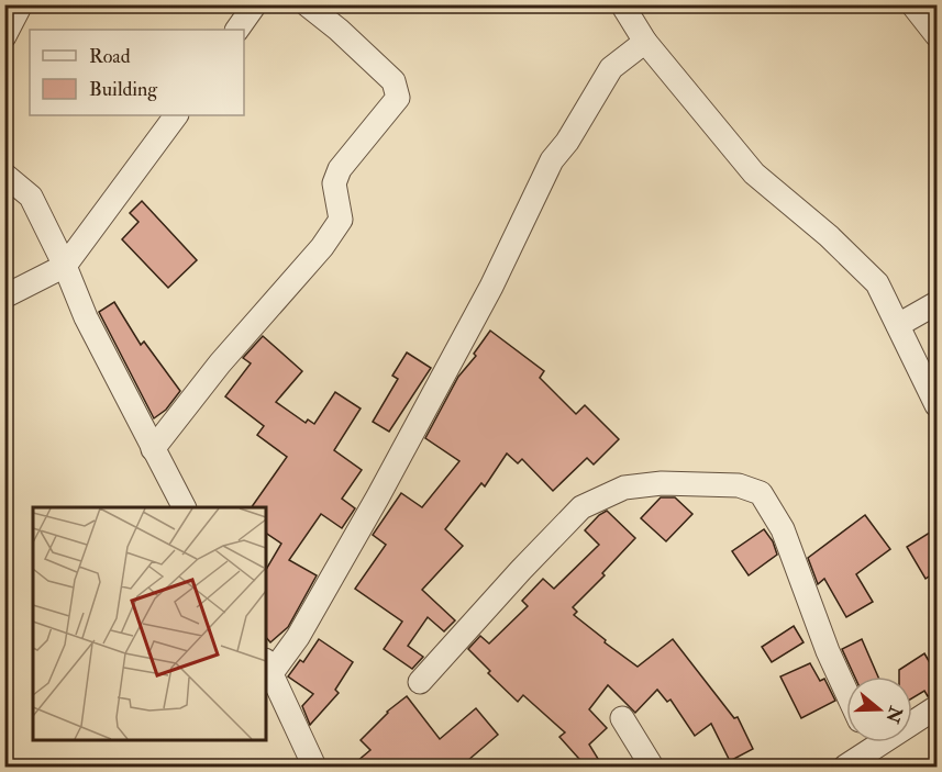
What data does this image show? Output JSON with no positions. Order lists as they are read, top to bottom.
{
  "legend": ["Road", "Building"],
  "north": "right"
}
